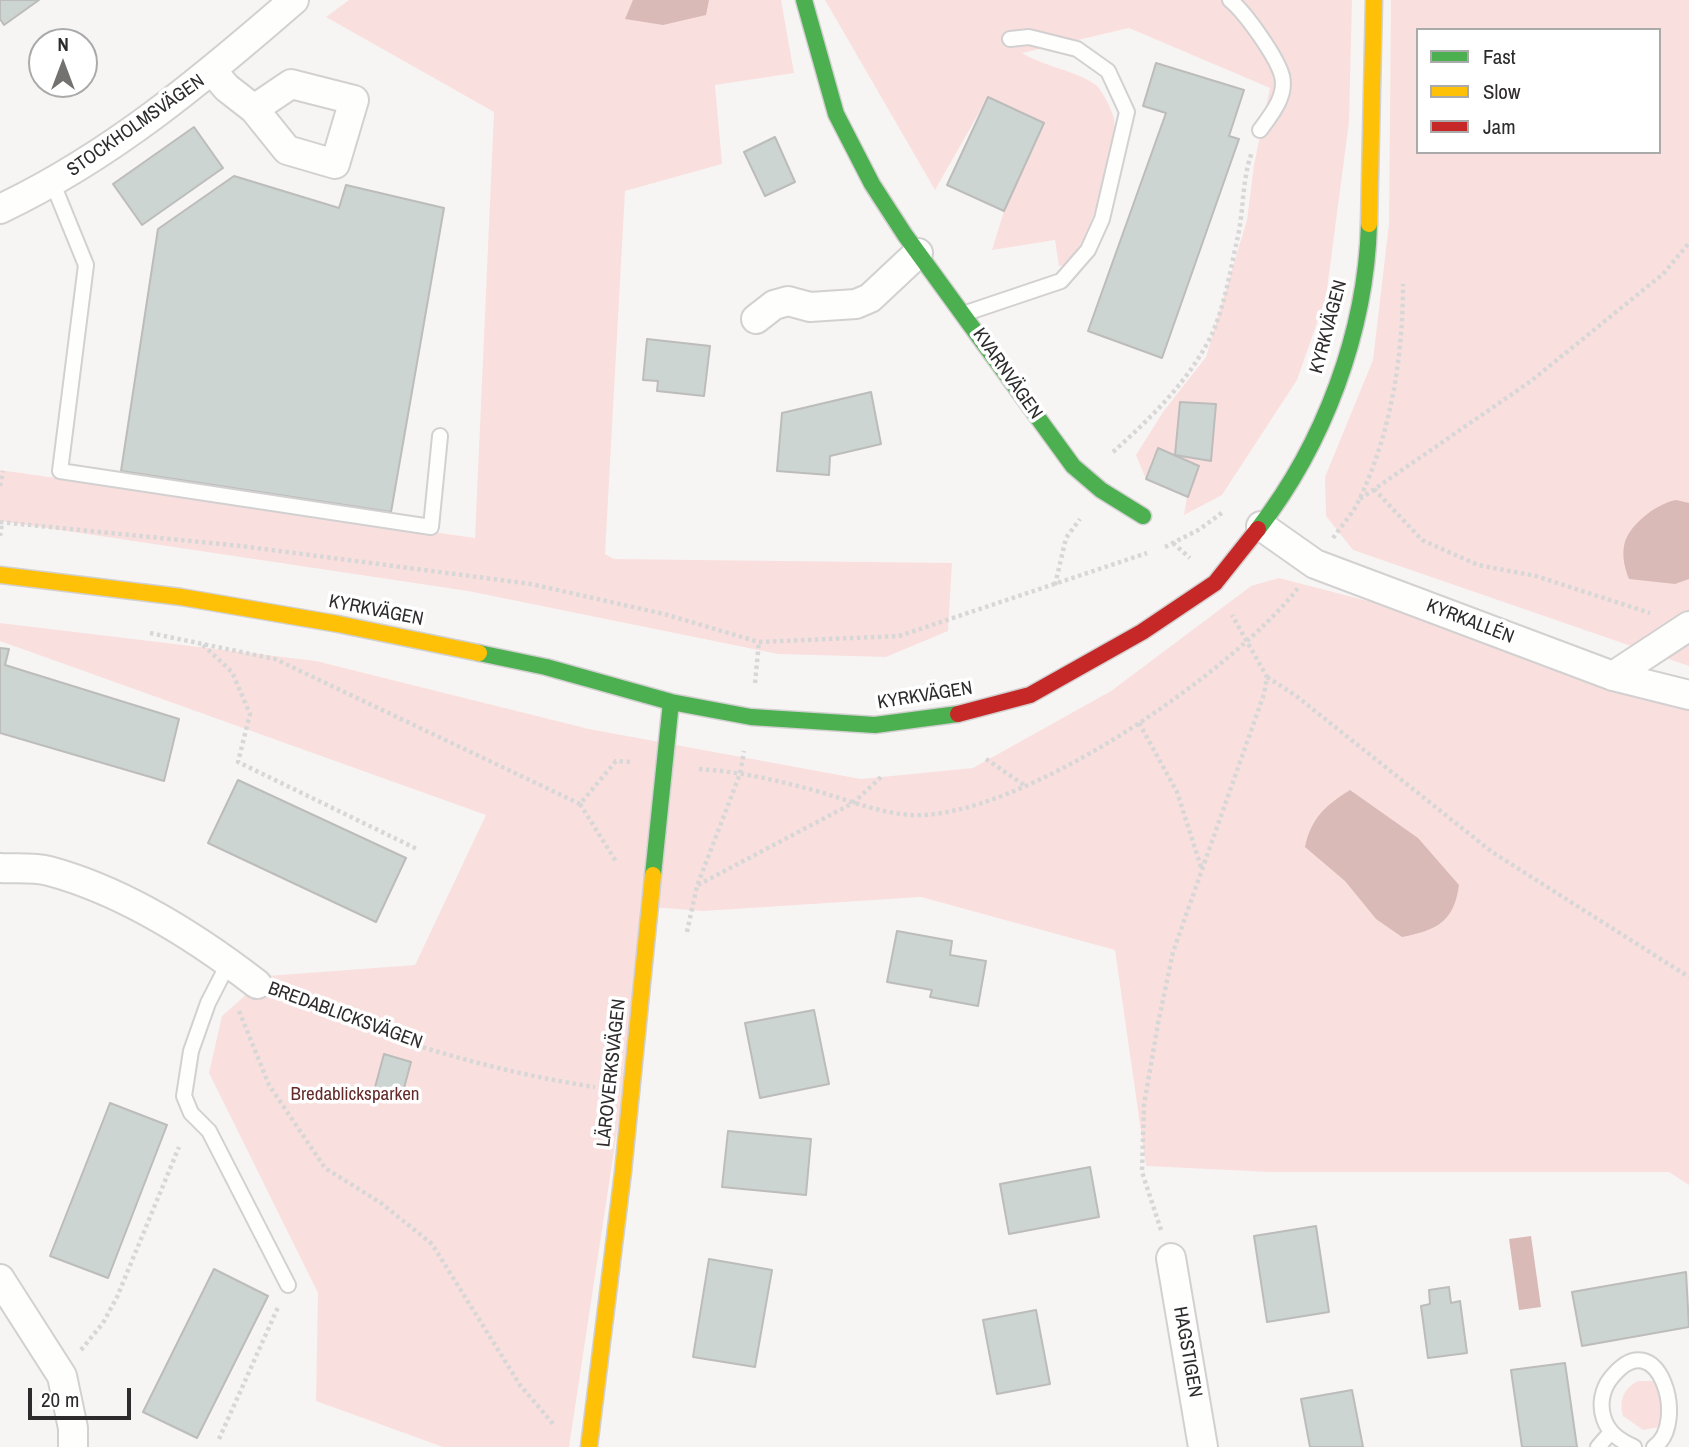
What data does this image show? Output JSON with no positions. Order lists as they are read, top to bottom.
{
  "streets": {
    "street": [
      "STOCKHOLMSVÄGEN",
      "KYRKVÄGEN",
      "KVARNVÄGEN",
      "KYRKALLÉN",
      "LÄROVERKSVÄGEN",
      "HAGSTIGEN"
    ],
    "path": ["BREDABLICKSVÄGEN"]
  },
  "crossings": [
    ["KYRKVÄGEN", "KYRKALLÉN"],
    ["KYRKVÄGEN", "LÄROVERKSVÄGEN"],
    ["BREDABLICKSVÄGEN", "LÄROVERKSVÄGEN"]
  ],
  "parks": ["Bredablicksparken"],
  "legend": ["Fast", "Slow", "Jam"],
  "scale_bar": "20 m",
  "north": "top"
}
